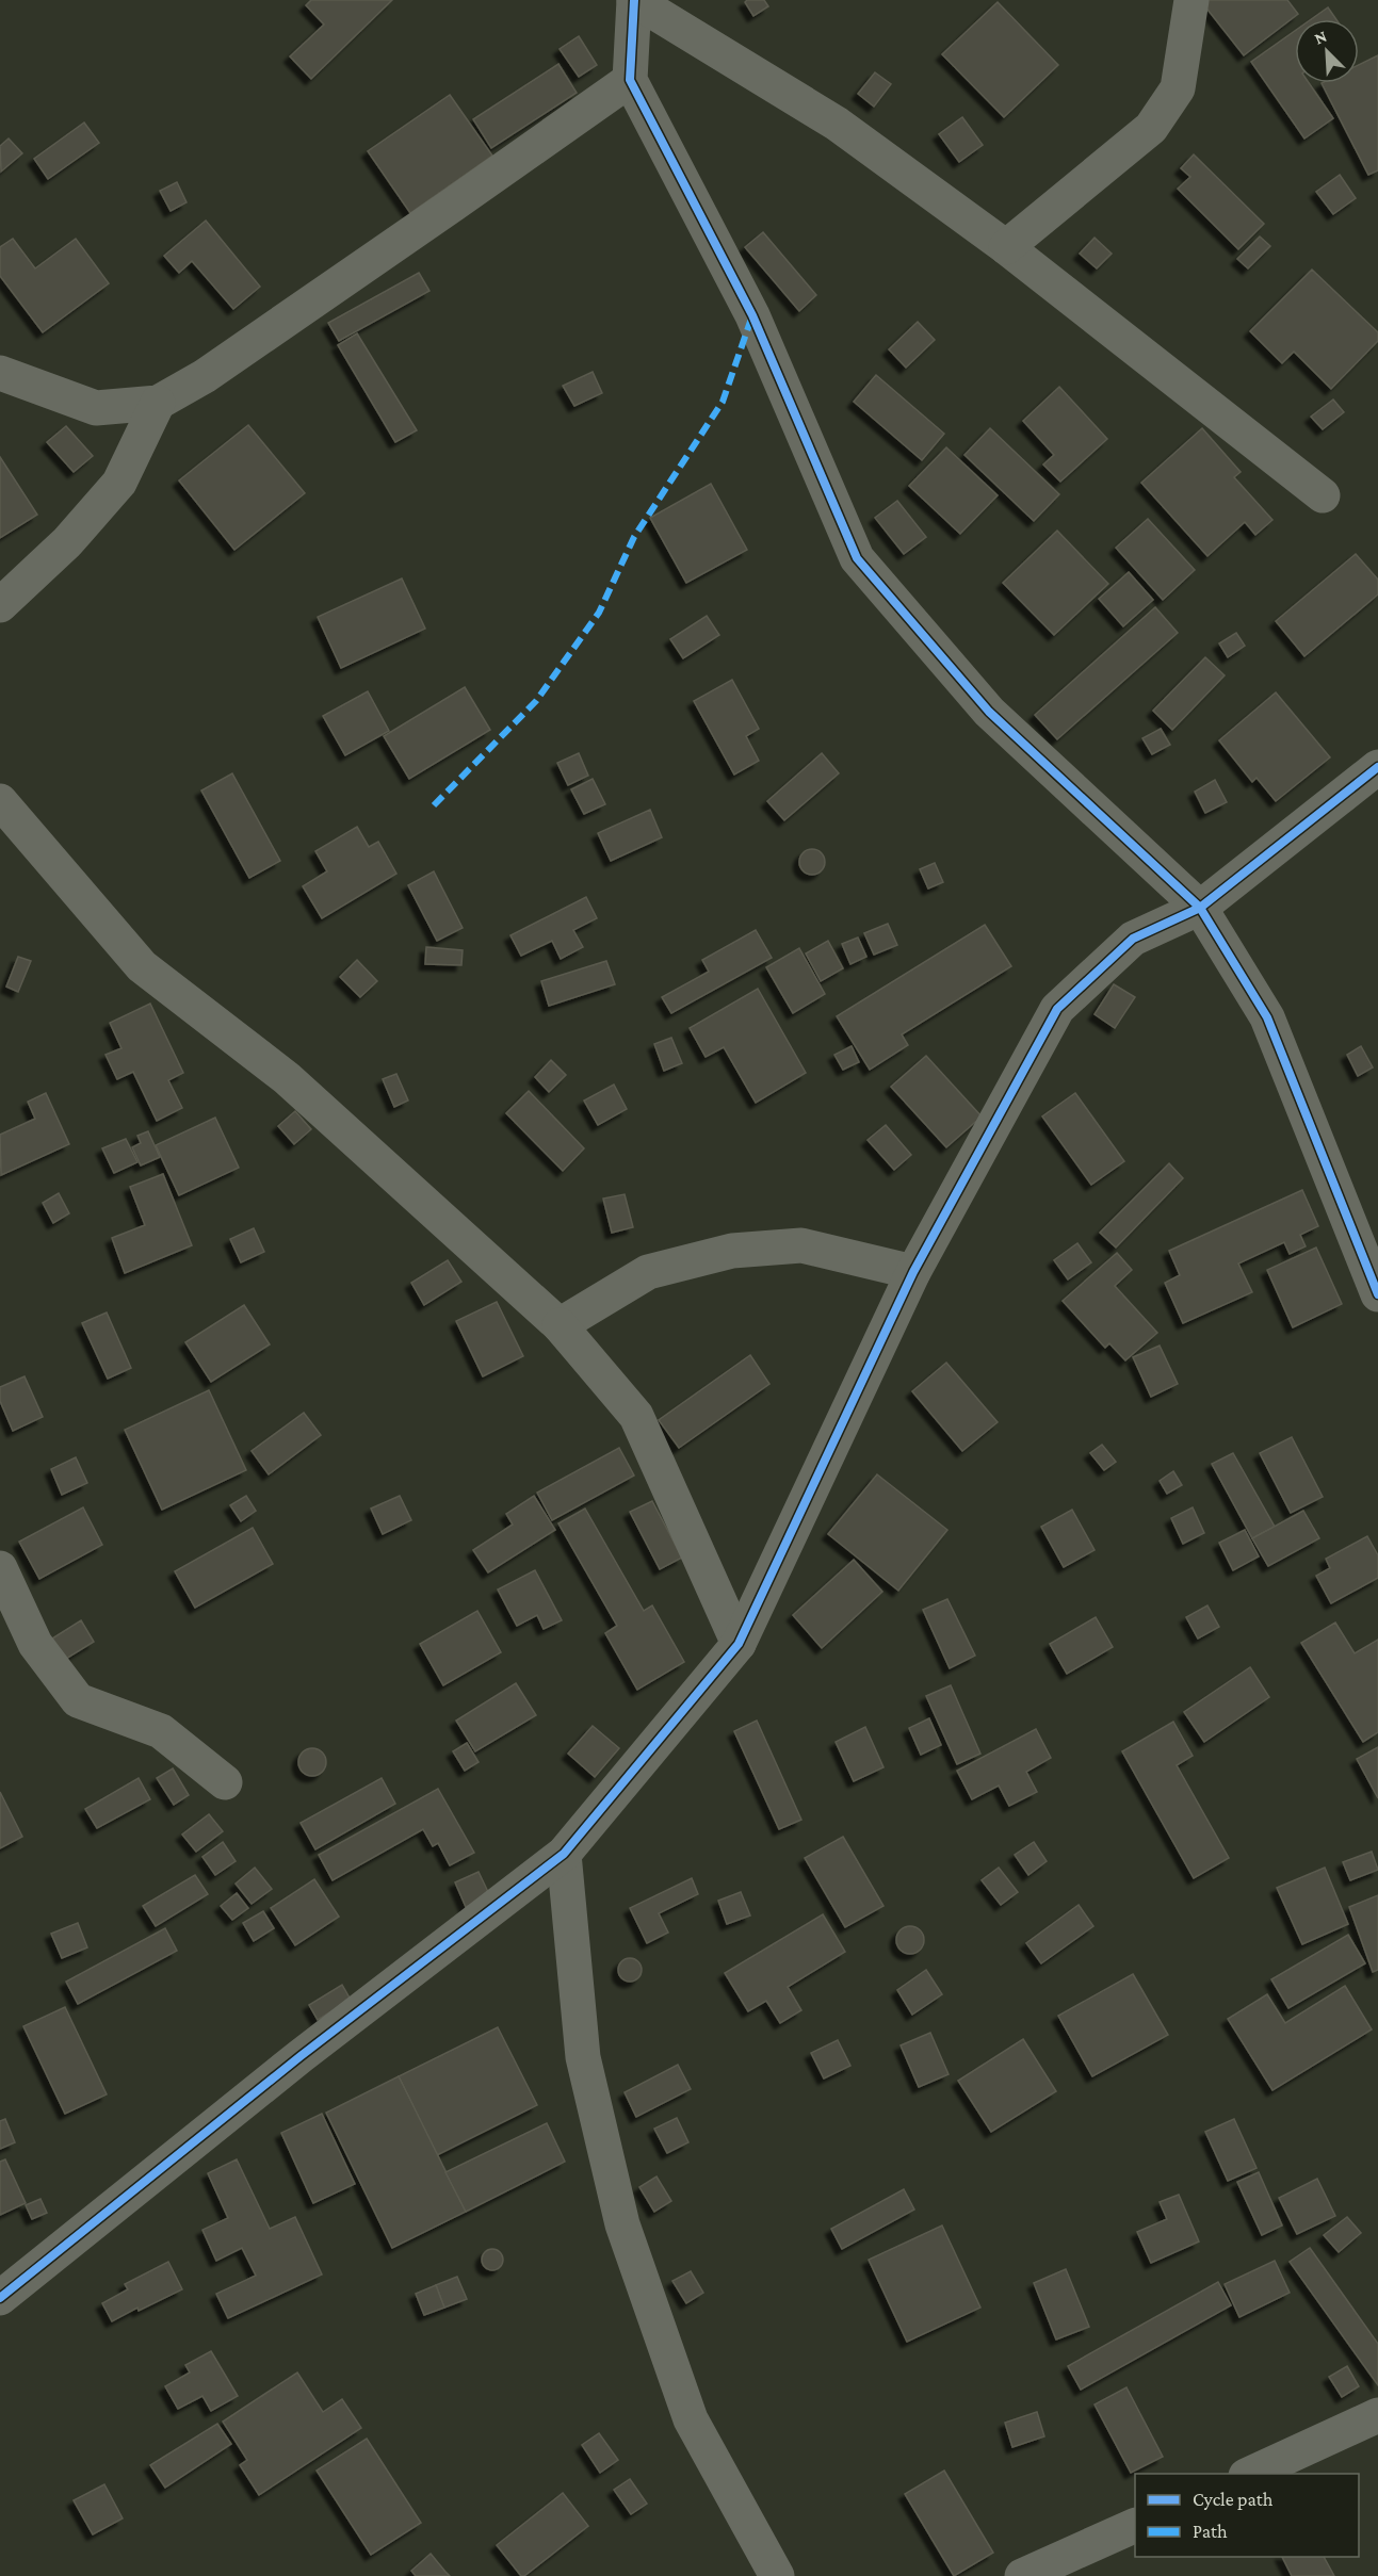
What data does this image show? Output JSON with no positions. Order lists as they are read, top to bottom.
{
  "legend": ["Cycle path", "Path"],
  "north": "top left"
}
